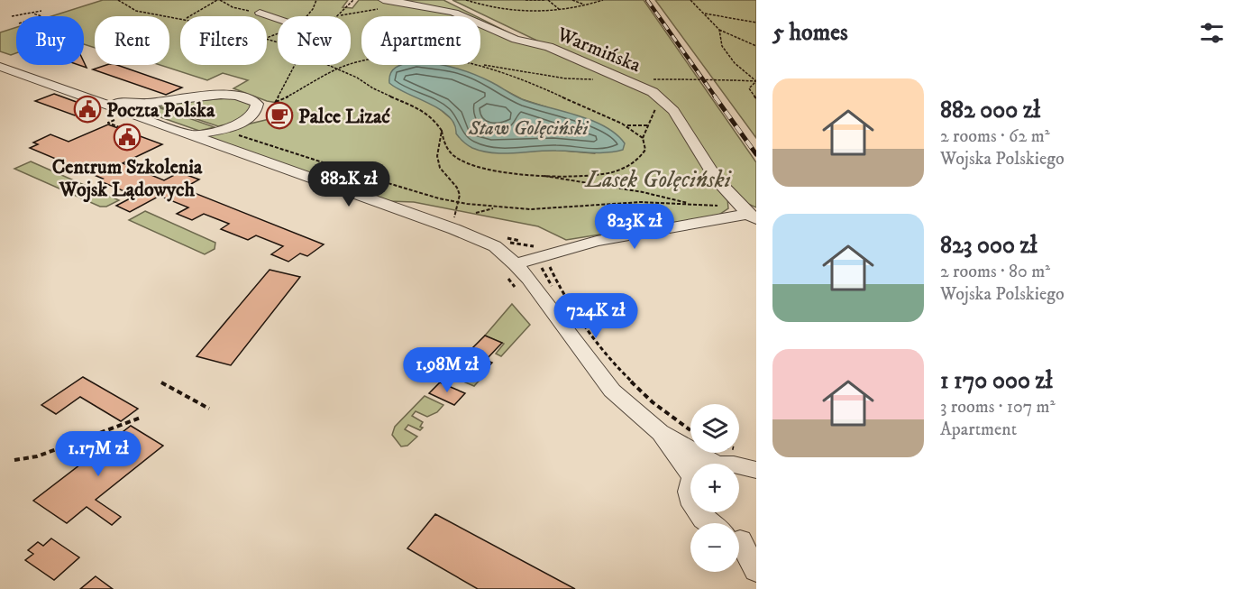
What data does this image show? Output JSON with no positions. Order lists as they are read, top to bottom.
{
  "streets": {
    "street": ["Warmińska"]
  },
  "water": ["Staw Golęciński"],
  "parks": ["Lasek Golęciński"],
  "places": {
    "public building": ["Poczta Polska", "Centrum Szkolenia Wojsk Lądowych"],
    "cafe": ["Palce Lizać"]
  },
  "page": {
    "heading": "5 homes",
    "chip": [
      "Buy",
      "Rent",
      "Filters",
      "New",
      "Apartment"
    ],
    "list": [
      {
        "name": "882 000 zł",
        "note": "2 rooms · 62 m² · Wojska Polskiego"
      },
      {
        "name": "823 000 zł",
        "note": "2 rooms · 80 m² · Wojska Polskiego"
      },
      {
        "name": "1 170 000 zł",
        "note": "3 rooms · 107 m² · Apartment"
      }
    ],
    "price": [
      "882K zł",
      "823K zł",
      "724K zł",
      "1.98M zł",
      "1.17M zł"
    ],
    "map_buttons": ["+", "−"]
  }
}
